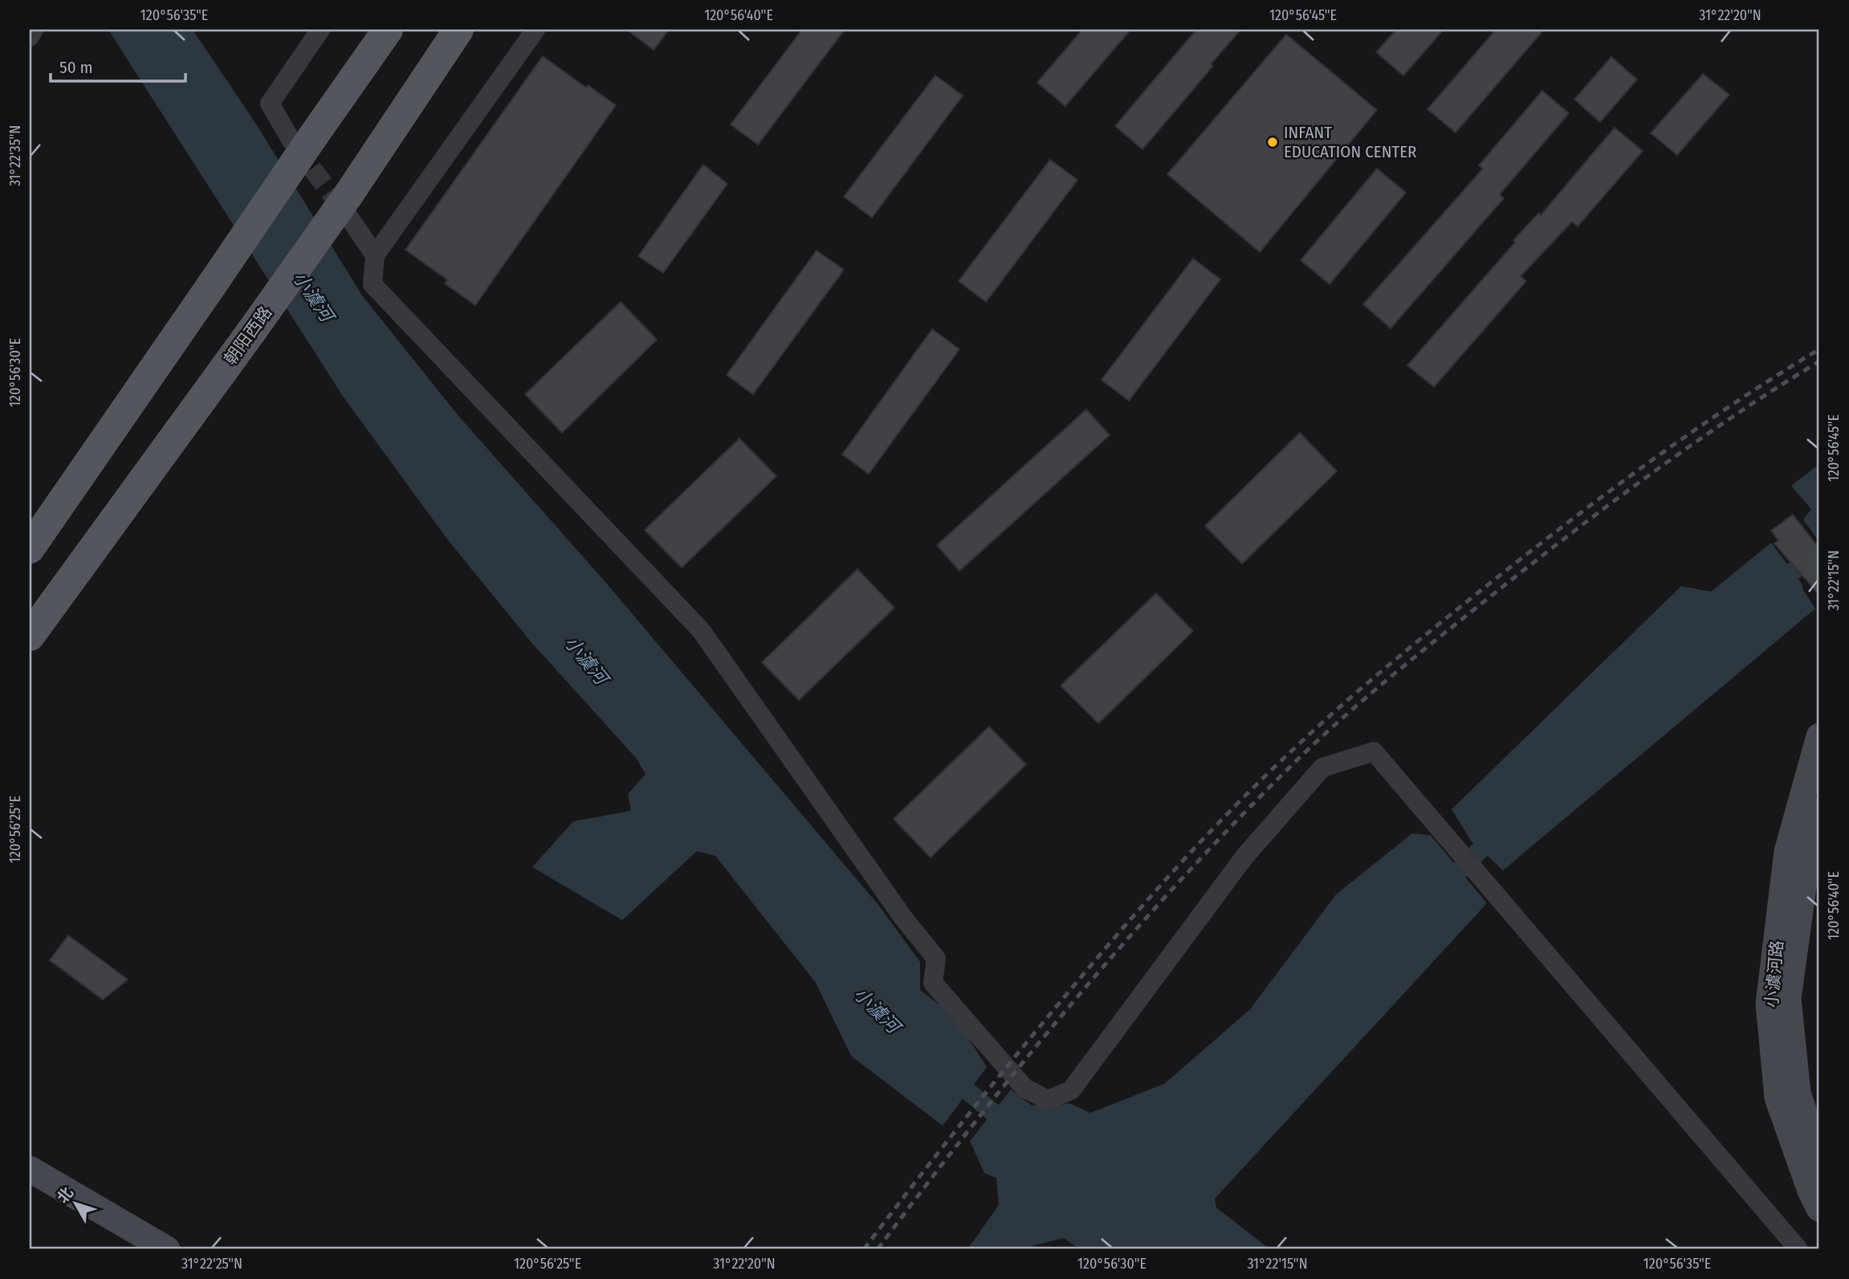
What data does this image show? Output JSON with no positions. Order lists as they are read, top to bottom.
{
  "streets": {
    "main road": ["朝阳西路", "小澞河路"]
  },
  "water": ["小澞河"],
  "places": ["INFANT EDUCATION CENTER"],
  "scale_bar": "50 m",
  "north": "top left",
  "coordinates": [
    "120°56'35\"E",
    "120°56'40\"E",
    "120°56'45\"E",
    "31°22'20\"N",
    "31°22'35\"N",
    "120°56'30\"E",
    "31°22'15\"N",
    "120°56'25\"E",
    "31°22'25\"N"
  ]
}
